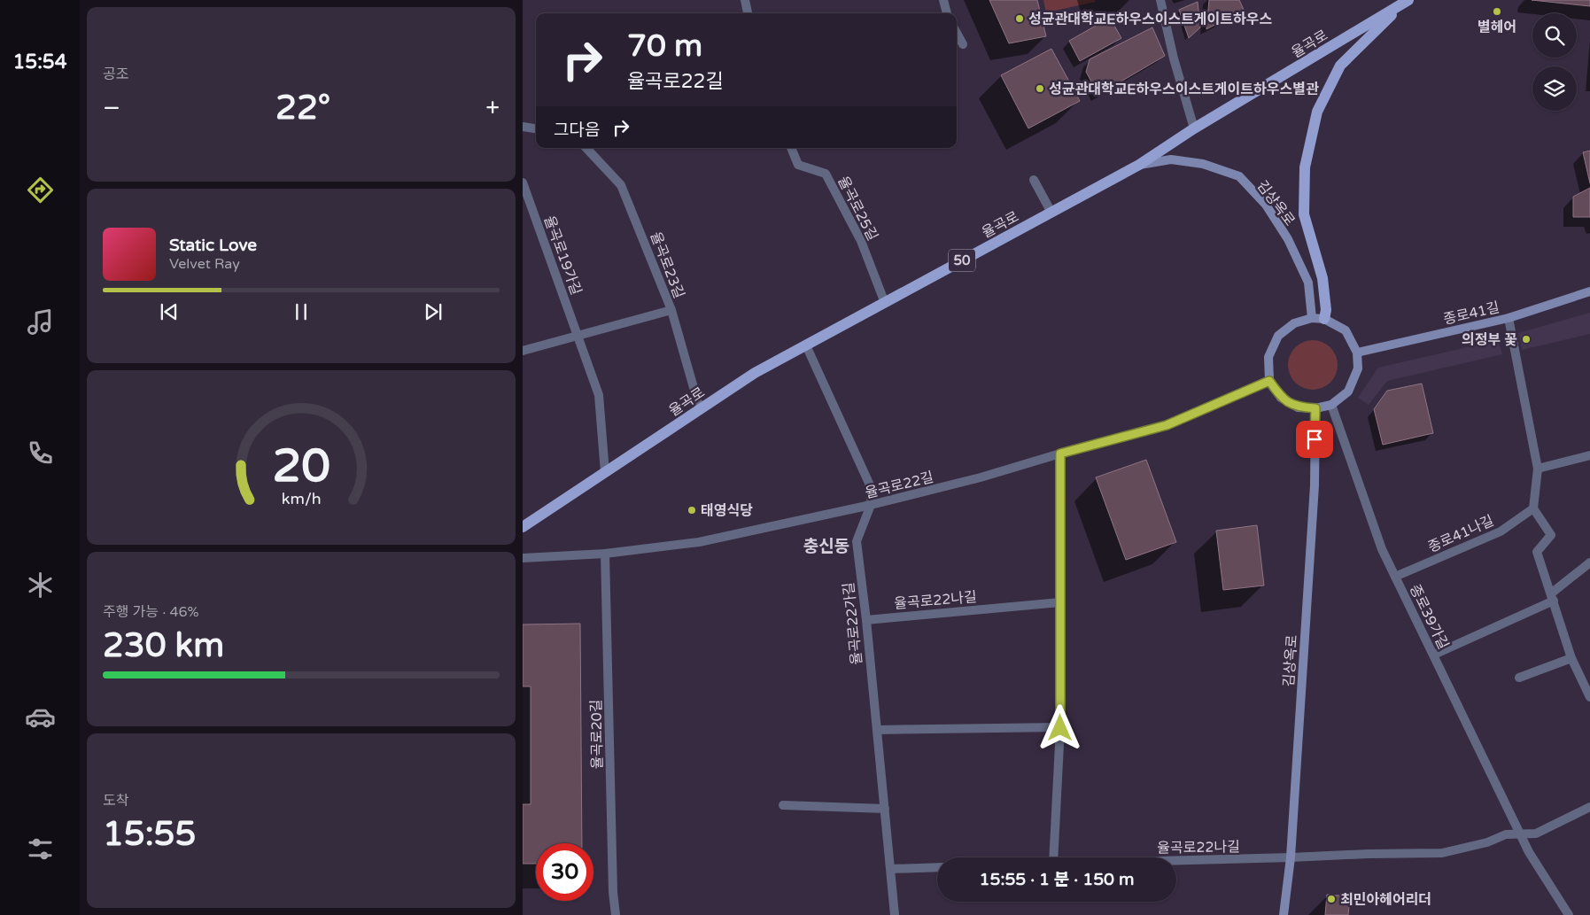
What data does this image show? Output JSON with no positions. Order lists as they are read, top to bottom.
{
  "streets": {
    "main road": ["율곡로", "50"],
    "street": [
      "김상옥로",
      "율곡로25길",
      "율곡로19가길",
      "율곡로23길",
      "종로41길",
      "율곡로22길",
      "종로41나길",
      "율곡로22나길",
      "종로39가길",
      "율곡로22가길",
      "율곡로20길"
    ]
  },
  "crossings": [
    ["율곡로", "김상옥로"],
    ["율곡로", "율곡로25길"],
    ["율곡로", "율곡로23길"],
    ["율곡로", "율곡로22가길"],
    ["김상옥로", "종로41길"],
    ["김상옥로", "율곡로22길"],
    ["김상옥로", "율곡로22나길"],
    ["김상옥로", "종로39가길"],
    ["종로41길", "율곡로22길"],
    ["종로41길", "종로39가길"],
    ["율곡로22길", "종로39가길"],
    ["율곡로22길", "율곡로22가길"],
    ["율곡로22길", "율곡로20길"],
    ["종로41나길", "종로39가길"],
    ["율곡로22나길", "율곡로22가길"]
  ],
  "districts": ["충신동"],
  "places": [
    "별헤어",
    "성균관대학교E하우스이스트게이트하우스",
    "성균관대학교E하우스이스트게이트하우스별관",
    "의정부 꽃",
    "태영식당",
    "최민아헤어리더"
  ],
  "page": {
    "tabs": "15:54",
    "tile": [
      "공조",
      ["주행 가능 · 46%", "230 km"],
      ["도착", "15:55"]
    ],
    "turn": ["70 m", "율곡로22길"],
    "heat": ["−", "22°", "+"],
    "then": "그다음",
    "song": ["Static Love", "Velvet Ray"],
    "limit": "30",
    "trip": "15:55 · 1 분 · 150 m",
    "gauge": ["20", "km/h"]
  }
}
